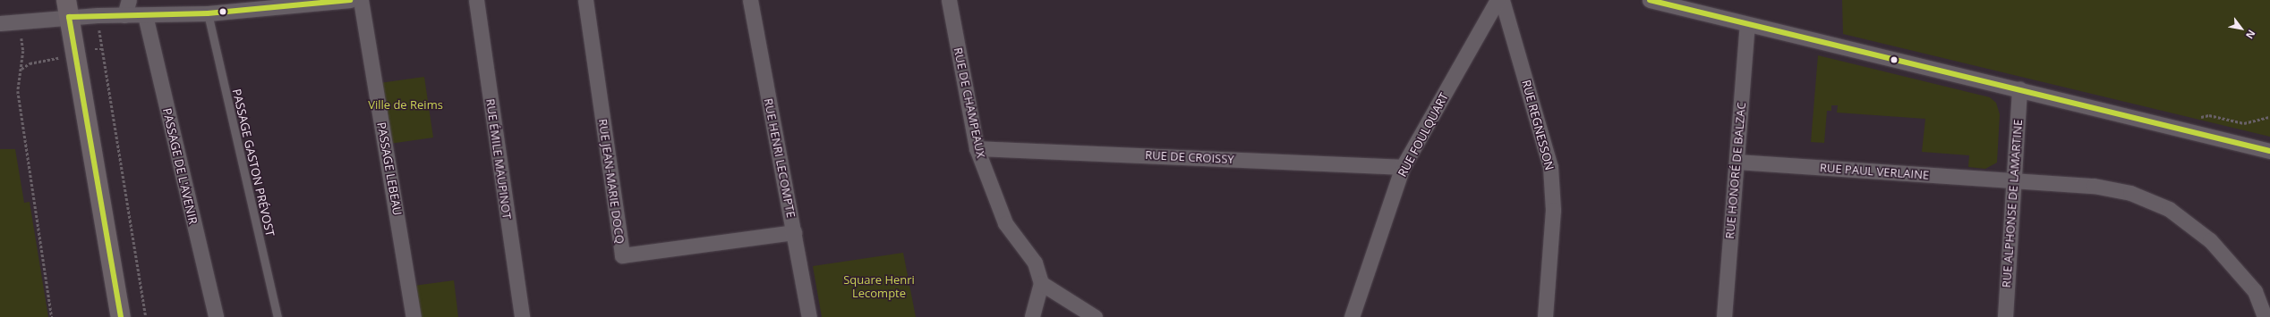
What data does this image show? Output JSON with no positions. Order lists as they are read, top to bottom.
{
  "streets": {
    "street": [
      "RUE DE CHAMPEAUX",
      "RUE REGNESSON",
      "RUE FOULQUART",
      "RUE DE CROISSY",
      "RUE HENRI LECOMPTE",
      "RUE ÉMILE MAUPINOT",
      "PASSAGE DE L'AVENIR",
      "PASSAGE LEBEAU",
      "RUE HONORÉ DE BALZAC",
      "RUE PAUL VERLAINE",
      "RUE JEAN-MARIE DOCQ",
      "RUE ALPHONSE DE LAMARTINE"
    ],
    "lane": ["PASSAGE GASTON PRÉVOST"]
  },
  "crossings": [
    ["RUE DE CHAMPEAUX", "RUE DE CROISSY"],
    ["RUE FOULQUART", "RUE DE CROISSY"],
    ["RUE HENRI LECOMPTE", "RUE JEAN-MARIE DOCQ"],
    ["RUE HONORÉ DE BALZAC", "RUE PAUL VERLAINE"],
    ["RUE PAUL VERLAINE", "RUE ALPHONSE DE LAMARTINE"]
  ],
  "parks": ["Ville de Reims", "Square Henri Lecompte"],
  "north": "bottom right"
}
